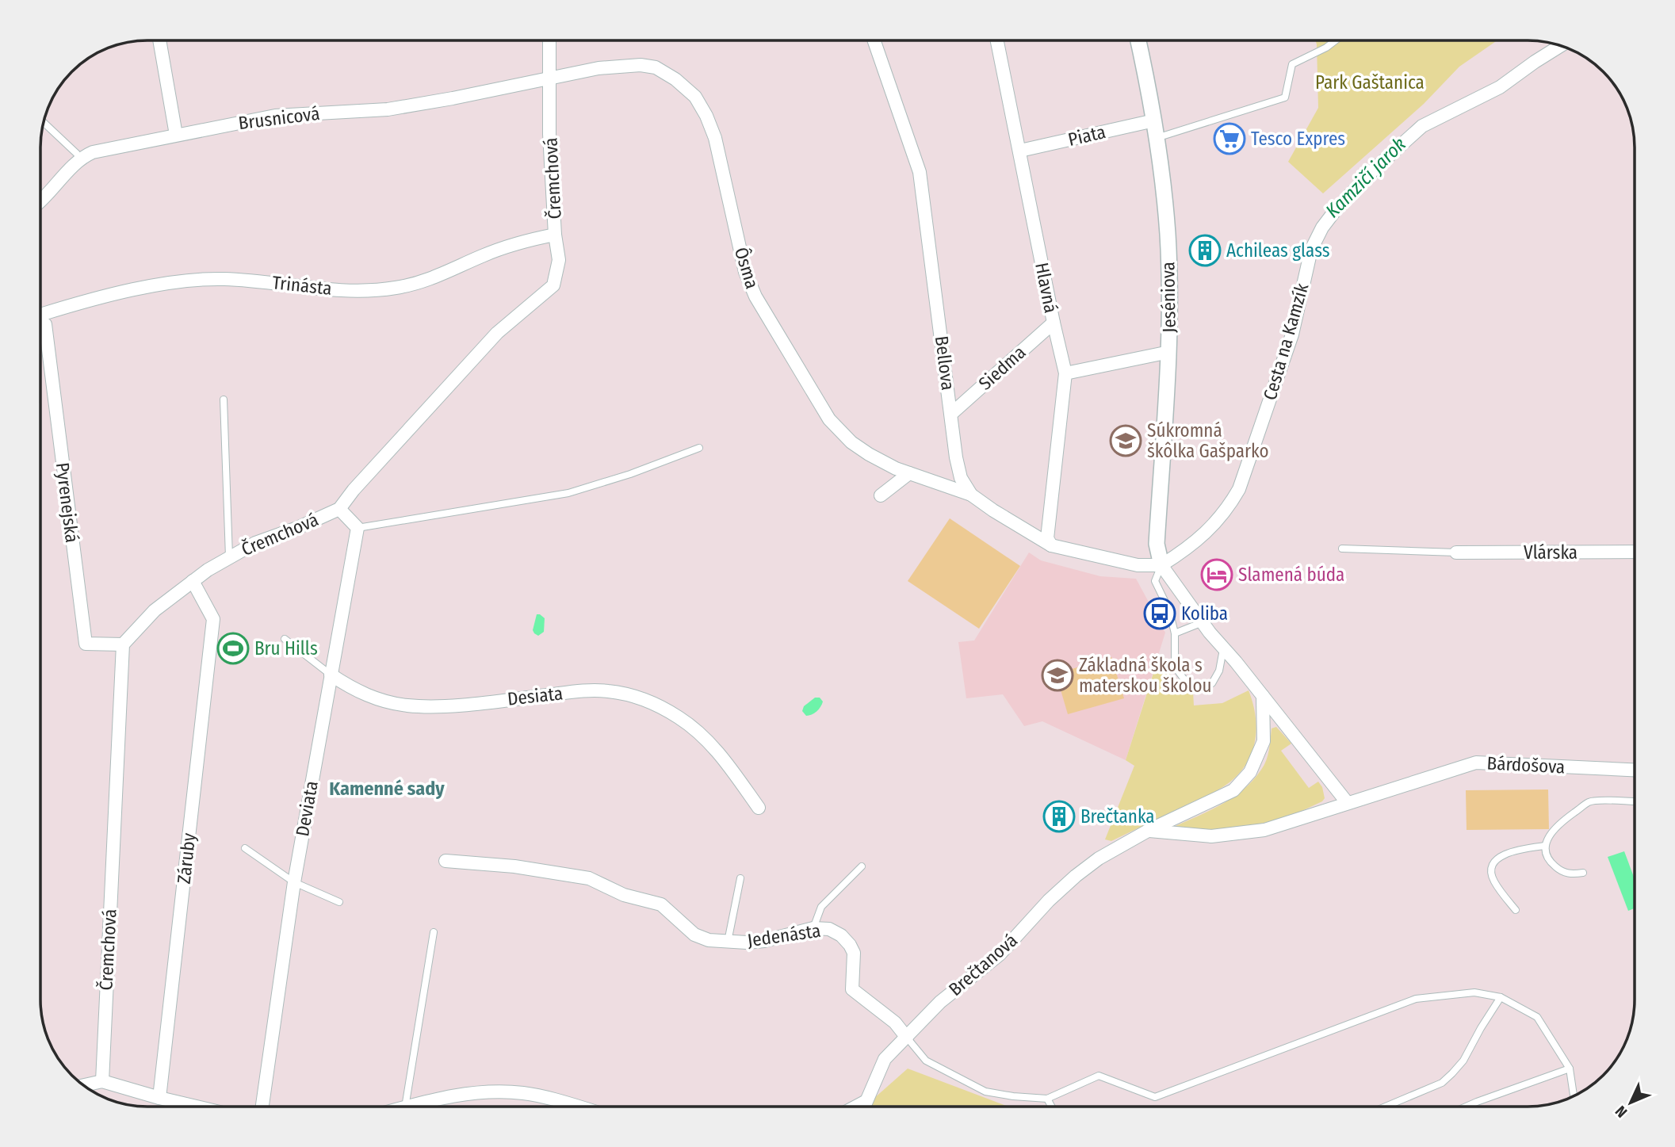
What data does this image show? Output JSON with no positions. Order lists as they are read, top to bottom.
{
  "streets": {
    "street": [
      "Brusnicová",
      "Piata",
      "Čremchová",
      "Ôsma",
      "Trinásta",
      "Hlavná",
      "Jeséniova",
      "Cesta na Kamzík",
      "Bellova",
      "Siedma",
      "Pyrenejská",
      "Vlárska",
      "Desiata",
      "Bárdošova",
      "Deviata",
      "Záruby",
      "Jedenásta",
      "Brečtanová"
    ]
  },
  "crossings": [
    ["Brusnicová", "Čremchová"],
    ["Brusnicová", "Ôsma"],
    ["Piata", "Hlavná"],
    ["Piata", "Jeséniova"],
    ["Čremchová", "Ôsma"],
    ["Čremchová", "Trinásta"],
    ["Čremchová", "Pyrenejská"],
    ["Čremchová", "Záruby"],
    ["Ôsma", "Bellova"],
    ["Trinásta", "Pyrenejská"],
    ["Hlavná", "Bellova"],
    ["Hlavná", "Siedma"],
    ["Jeséniova", "Cesta na Kamzík"],
    ["Jeséniova", "Bellova"],
    ["Cesta na Kamzík", "Bellova"],
    ["Bellova", "Siedma"],
    ["Desiata", "Deviata"],
    ["Jedenásta", "Brečtanová"]
  ],
  "districts": ["Kamenné sady"],
  "water": ["Kamzičí jarok"],
  "parks": ["Park Gaštanica"],
  "places": {
    "supermarket": ["Tesco Expres"],
    "building": ["Achileas glass", "Brečtanka"],
    "school or university": ["Súkromná škôlka Gašparko", "Základná škola s materskou školou"],
    "hotel": ["Slamená búda"],
    "bus stop": ["Koliba"],
    "sports": ["Bru Hills"]
  },
  "north": "bottom left"
}
